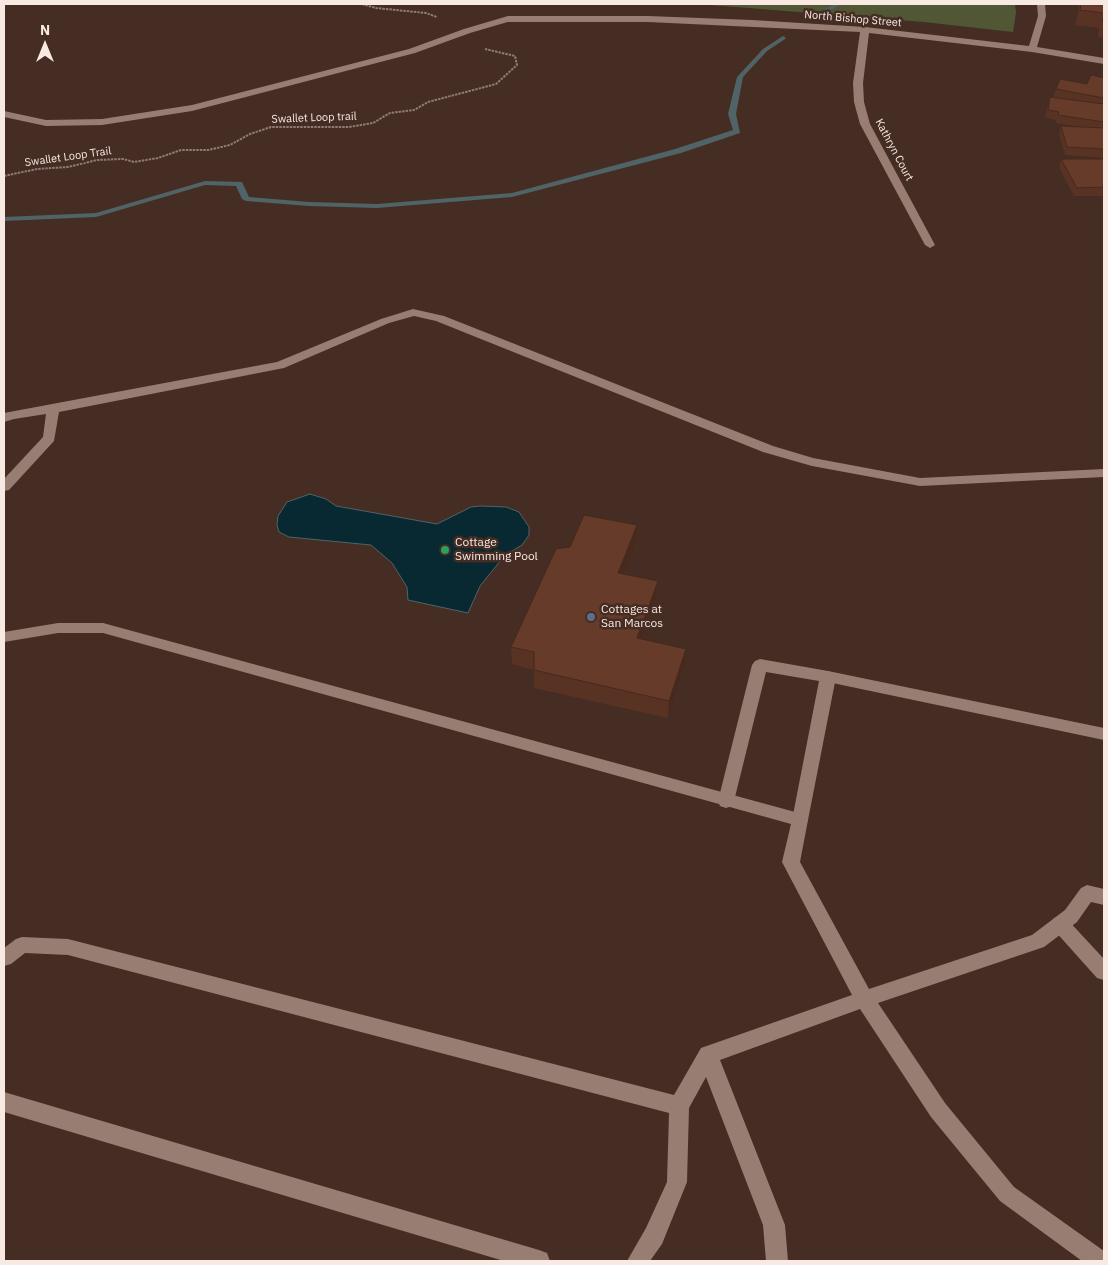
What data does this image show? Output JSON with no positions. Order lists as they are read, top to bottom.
{
  "streets": {
    "street": ["North Bishop Street", "Kathryn Court"],
    "path": ["Swallet Loop trail", "Swallet Loop Trail"]
  },
  "crossings": [
    ["North Bishop Street", "Swallet Loop trail"],
    ["North Bishop Street", "Kathryn Court"],
    ["Swallet Loop trail", "Swallet Loop Trail"]
  ],
  "places": ["Cottage Swimming Pool", "Cottages at San Marcos"],
  "north": "top"
}
